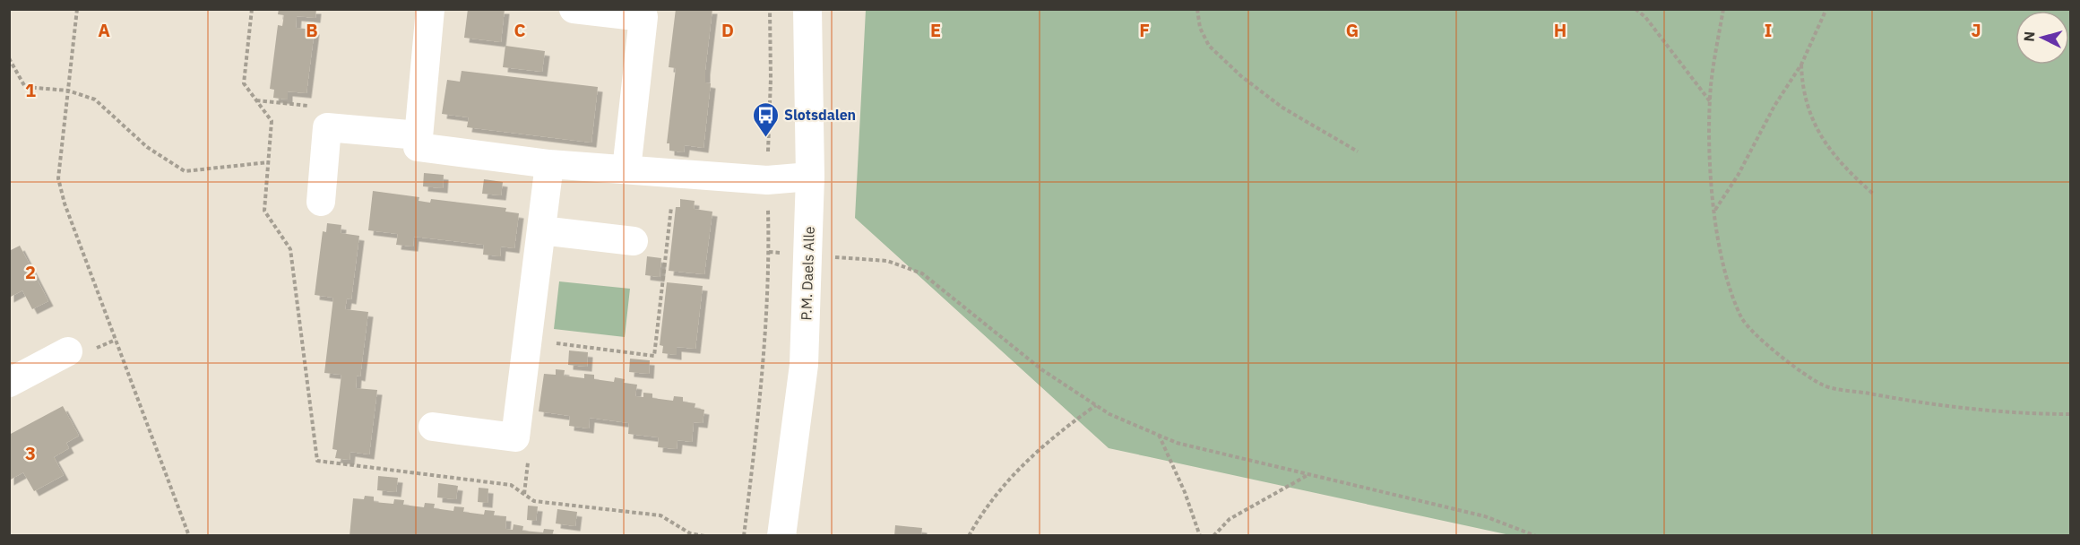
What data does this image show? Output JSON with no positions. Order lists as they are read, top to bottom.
{
  "streets": {
    "street": ["P.M. Daels Alle"]
  },
  "places": {
    "bus stop": ["Slotsdalen"]
  },
  "north": "left",
  "grid": {
    "columns": [
      "A",
      "B",
      "C",
      "D",
      "E",
      "F",
      "G",
      "H",
      "I",
      "J"
    ],
    "rows": ["1", "2", "3"]
  }
}
